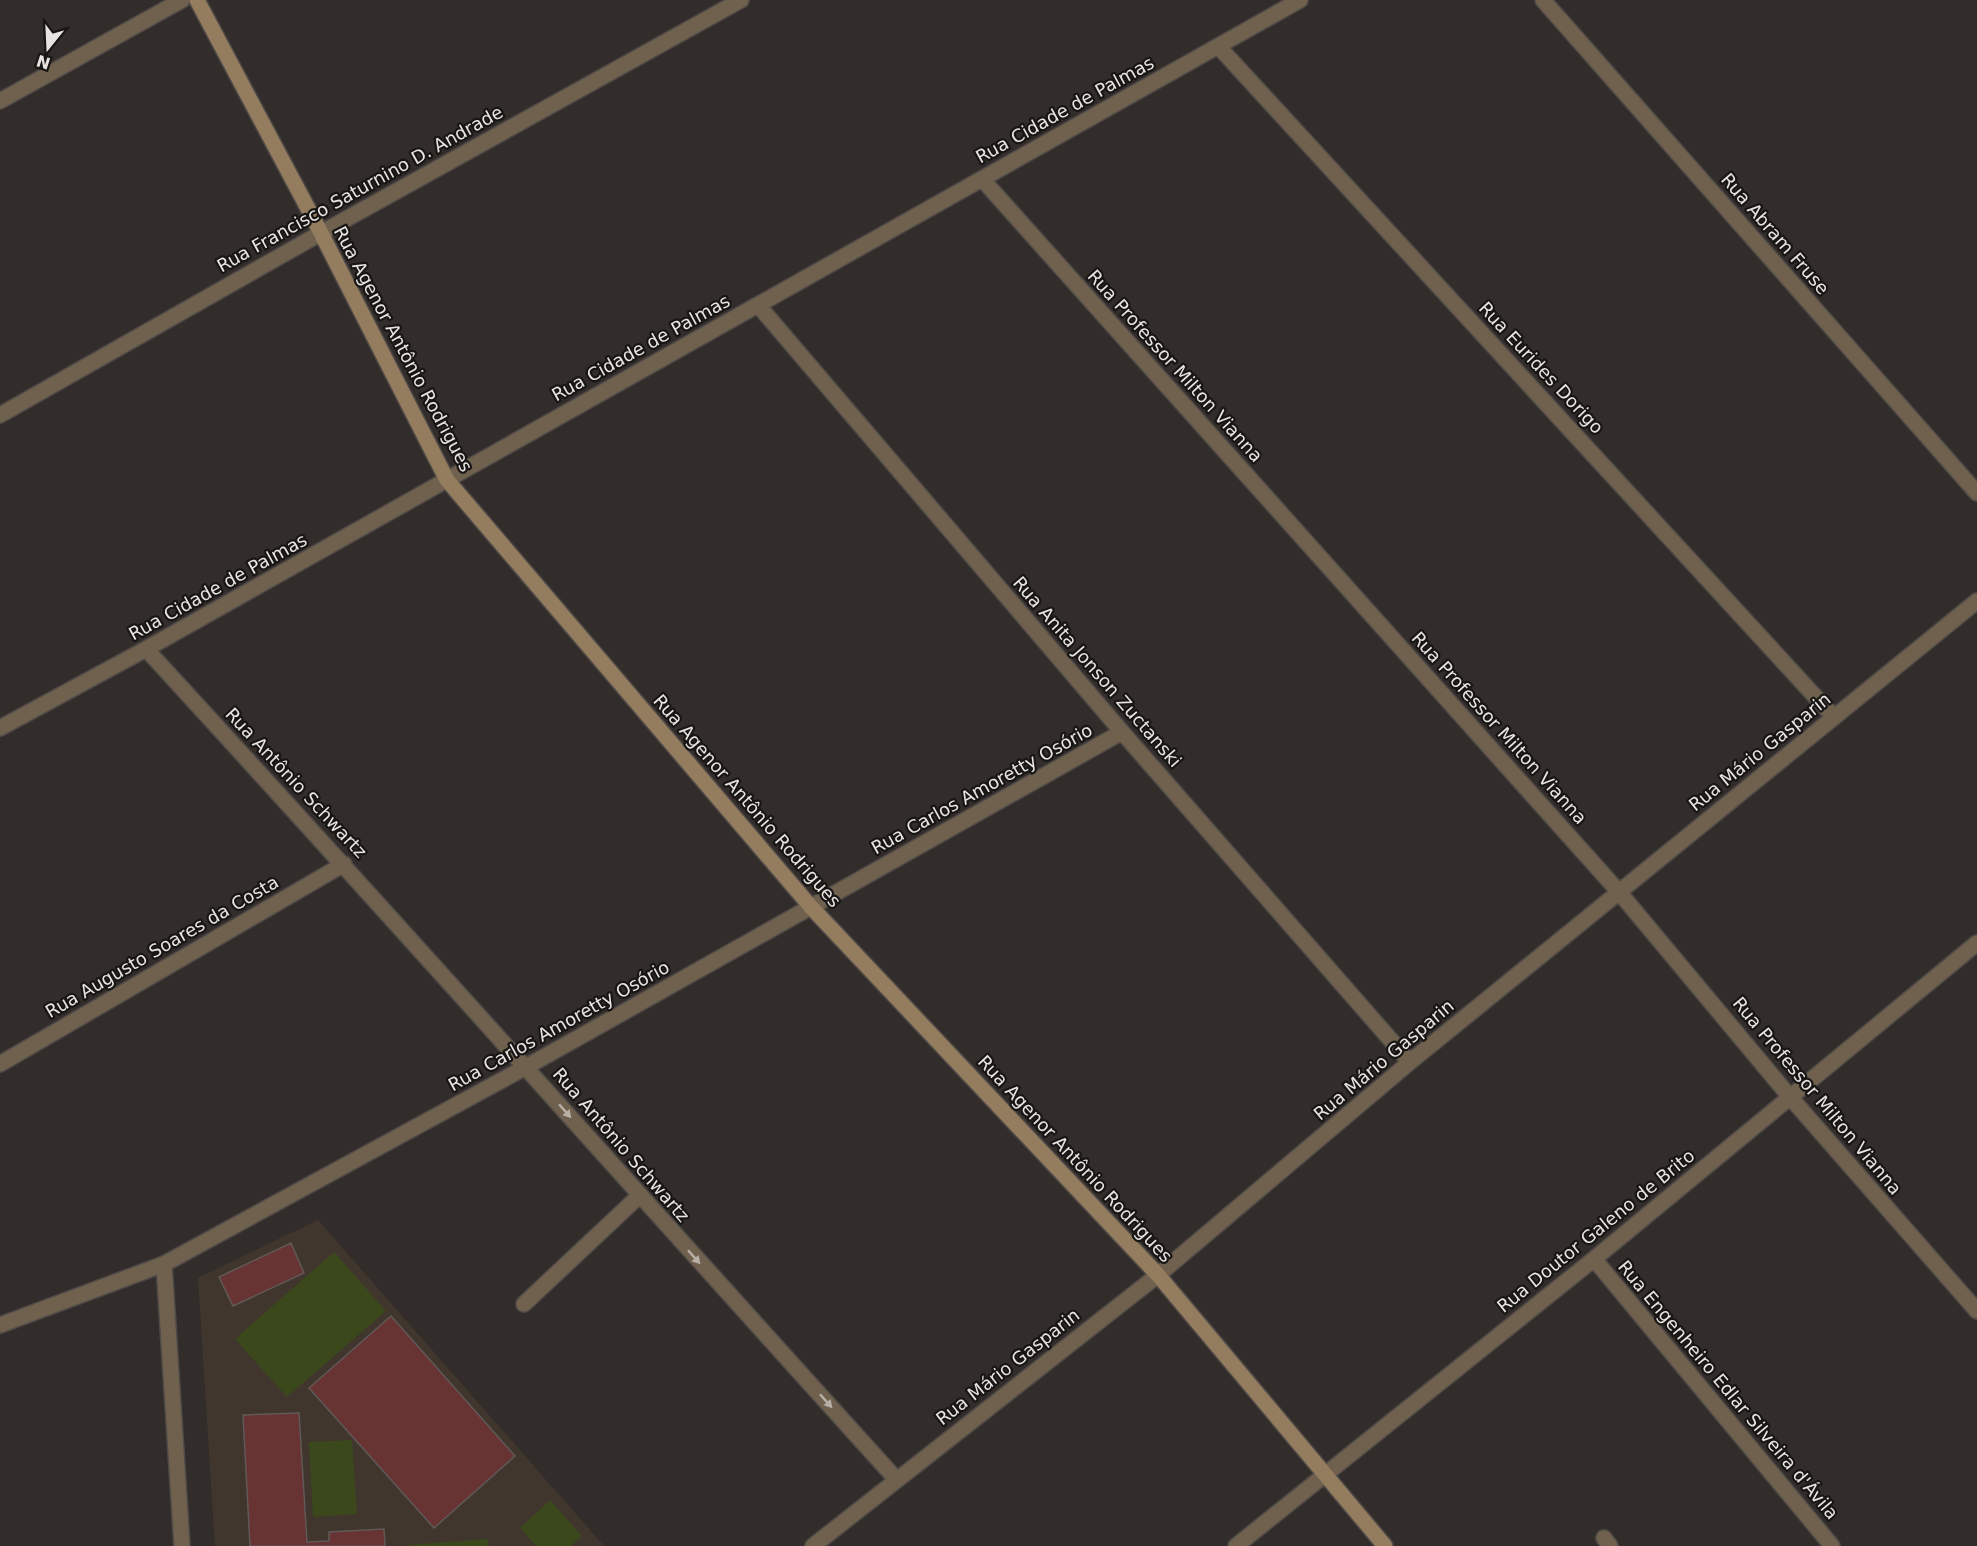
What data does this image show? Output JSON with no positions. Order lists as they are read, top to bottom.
{
  "streets": {
    "street": [
      "Rua Cidade de Palmas",
      "Rua Francisco Saturnino D. Andrade",
      "Rua Abram Fruse",
      "Rua Agenor Antônio Rodrigues",
      "Rua Professor Milton Vianna",
      "Rua Eurides Dorigo",
      "Rua Anita Jonson Zuctanski",
      "Rua Mário Gasparin",
      "Rua Antônio Schwartz",
      "Rua Carlos Amoretty Osório",
      "Rua Augusto Soares da Costa",
      "Rua Doutor Galeno de Brito",
      "Rua Engenheiro Edlar Silveira d'Ávila"
    ]
  },
  "crossings": [
    ["Rua Cidade de Palmas", "Rua Agenor Antônio Rodrigues"],
    ["Rua Cidade de Palmas", "Rua Professor Milton Vianna"],
    ["Rua Cidade de Palmas", "Rua Eurides Dorigo"],
    ["Rua Cidade de Palmas", "Rua Anita Jonson Zuctanski"],
    ["Rua Cidade de Palmas", "Rua Antônio Schwartz"],
    ["Rua Francisco Saturnino D. Andrade", "Rua Agenor Antônio Rodrigues"],
    ["Rua Agenor Antônio Rodrigues", "Rua Mário Gasparin"],
    ["Rua Agenor Antônio Rodrigues", "Rua Carlos Amoretty Osório"],
    ["Rua Agenor Antônio Rodrigues", "Rua Doutor Galeno de Brito"],
    ["Rua Professor Milton Vianna", "Rua Mário Gasparin"],
    ["Rua Professor Milton Vianna", "Rua Doutor Galeno de Brito"],
    ["Rua Eurides Dorigo", "Rua Mário Gasparin"],
    ["Rua Anita Jonson Zuctanski", "Rua Mário Gasparin"],
    ["Rua Anita Jonson Zuctanski", "Rua Carlos Amoretty Osório"],
    ["Rua Mário Gasparin", "Rua Antônio Schwartz"],
    ["Rua Antônio Schwartz", "Rua Carlos Amoretty Osório"],
    ["Rua Antônio Schwartz", "Rua Augusto Soares da Costa"],
    ["Rua Doutor Galeno de Brito", "Rua Engenheiro Edlar Silveira d'Ávila"]
  ],
  "one_way": ["Rua Antônio Schwartz"],
  "north": "bottom"
}
